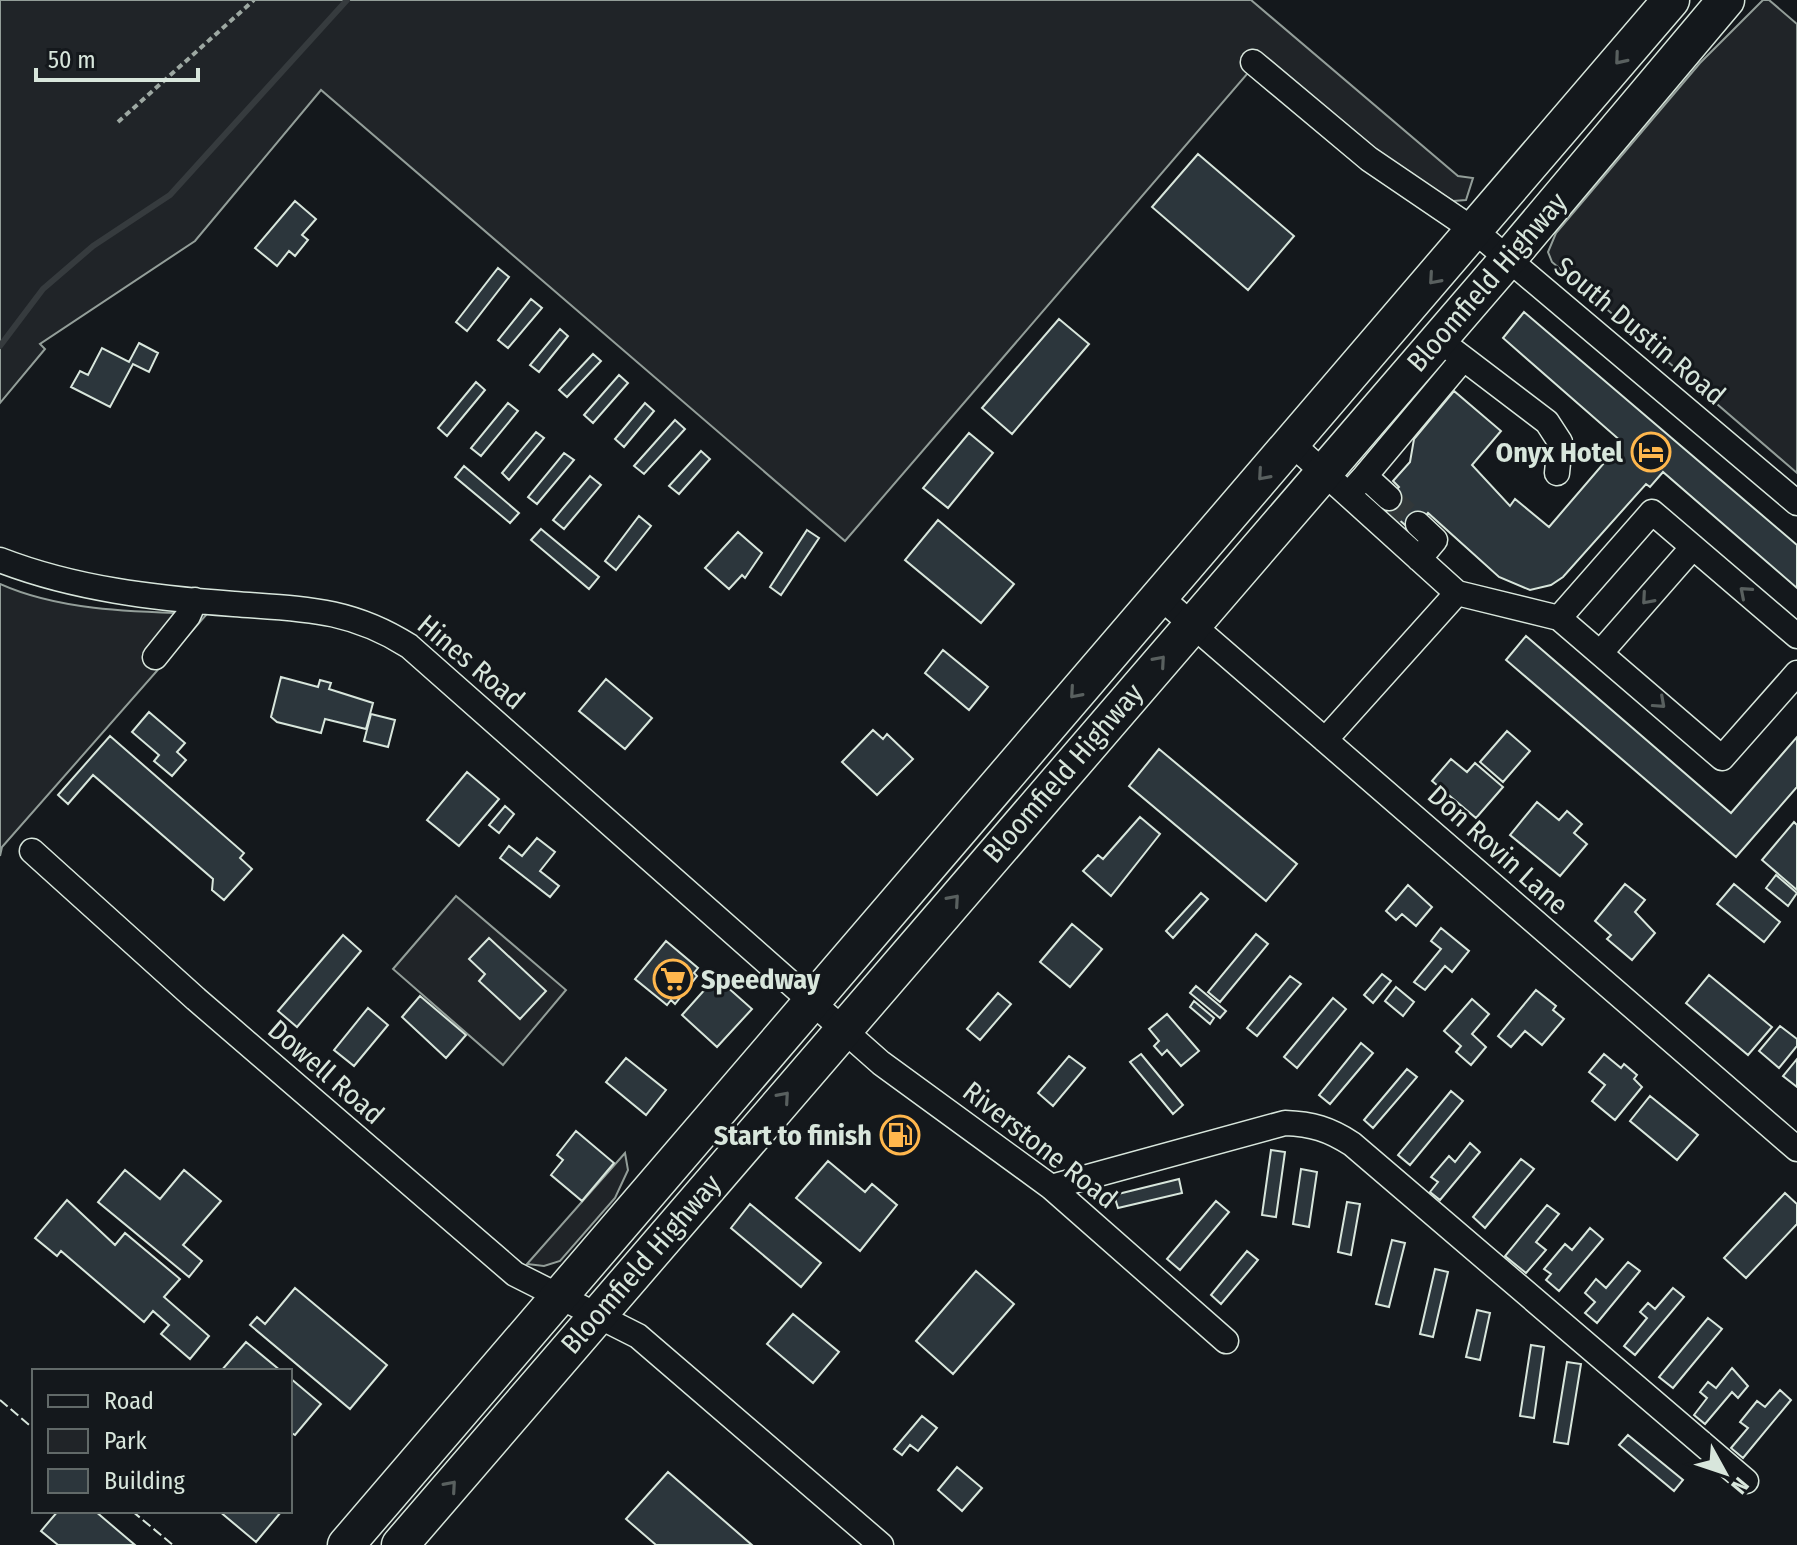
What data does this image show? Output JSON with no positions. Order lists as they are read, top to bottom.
{
  "streets": {
    "highway": ["Bloomfield Highway"],
    "street": [
      "South Dustin Road",
      "Hines Road",
      "Don Rovin Lane",
      "Dowell Road",
      "Riverstone Road"
    ]
  },
  "crossings": [
    ["Bloomfield Highway", "South Dustin Road"],
    ["Bloomfield Highway", "Hines Road"],
    ["Bloomfield Highway", "Don Rovin Lane"],
    ["Bloomfield Highway", "Dowell Road"],
    ["Bloomfield Highway", "Riverstone Road"],
    ["Hines Road", "Riverstone Road"]
  ],
  "places": {
    "hotel": ["Onyx Hotel"],
    "supermarket": ["Speedway"],
    "fuel station": ["Start to finish"]
  },
  "legend": ["Road", "Park", "Building"],
  "scale_bar": "50 m",
  "north": "bottom right"
}
